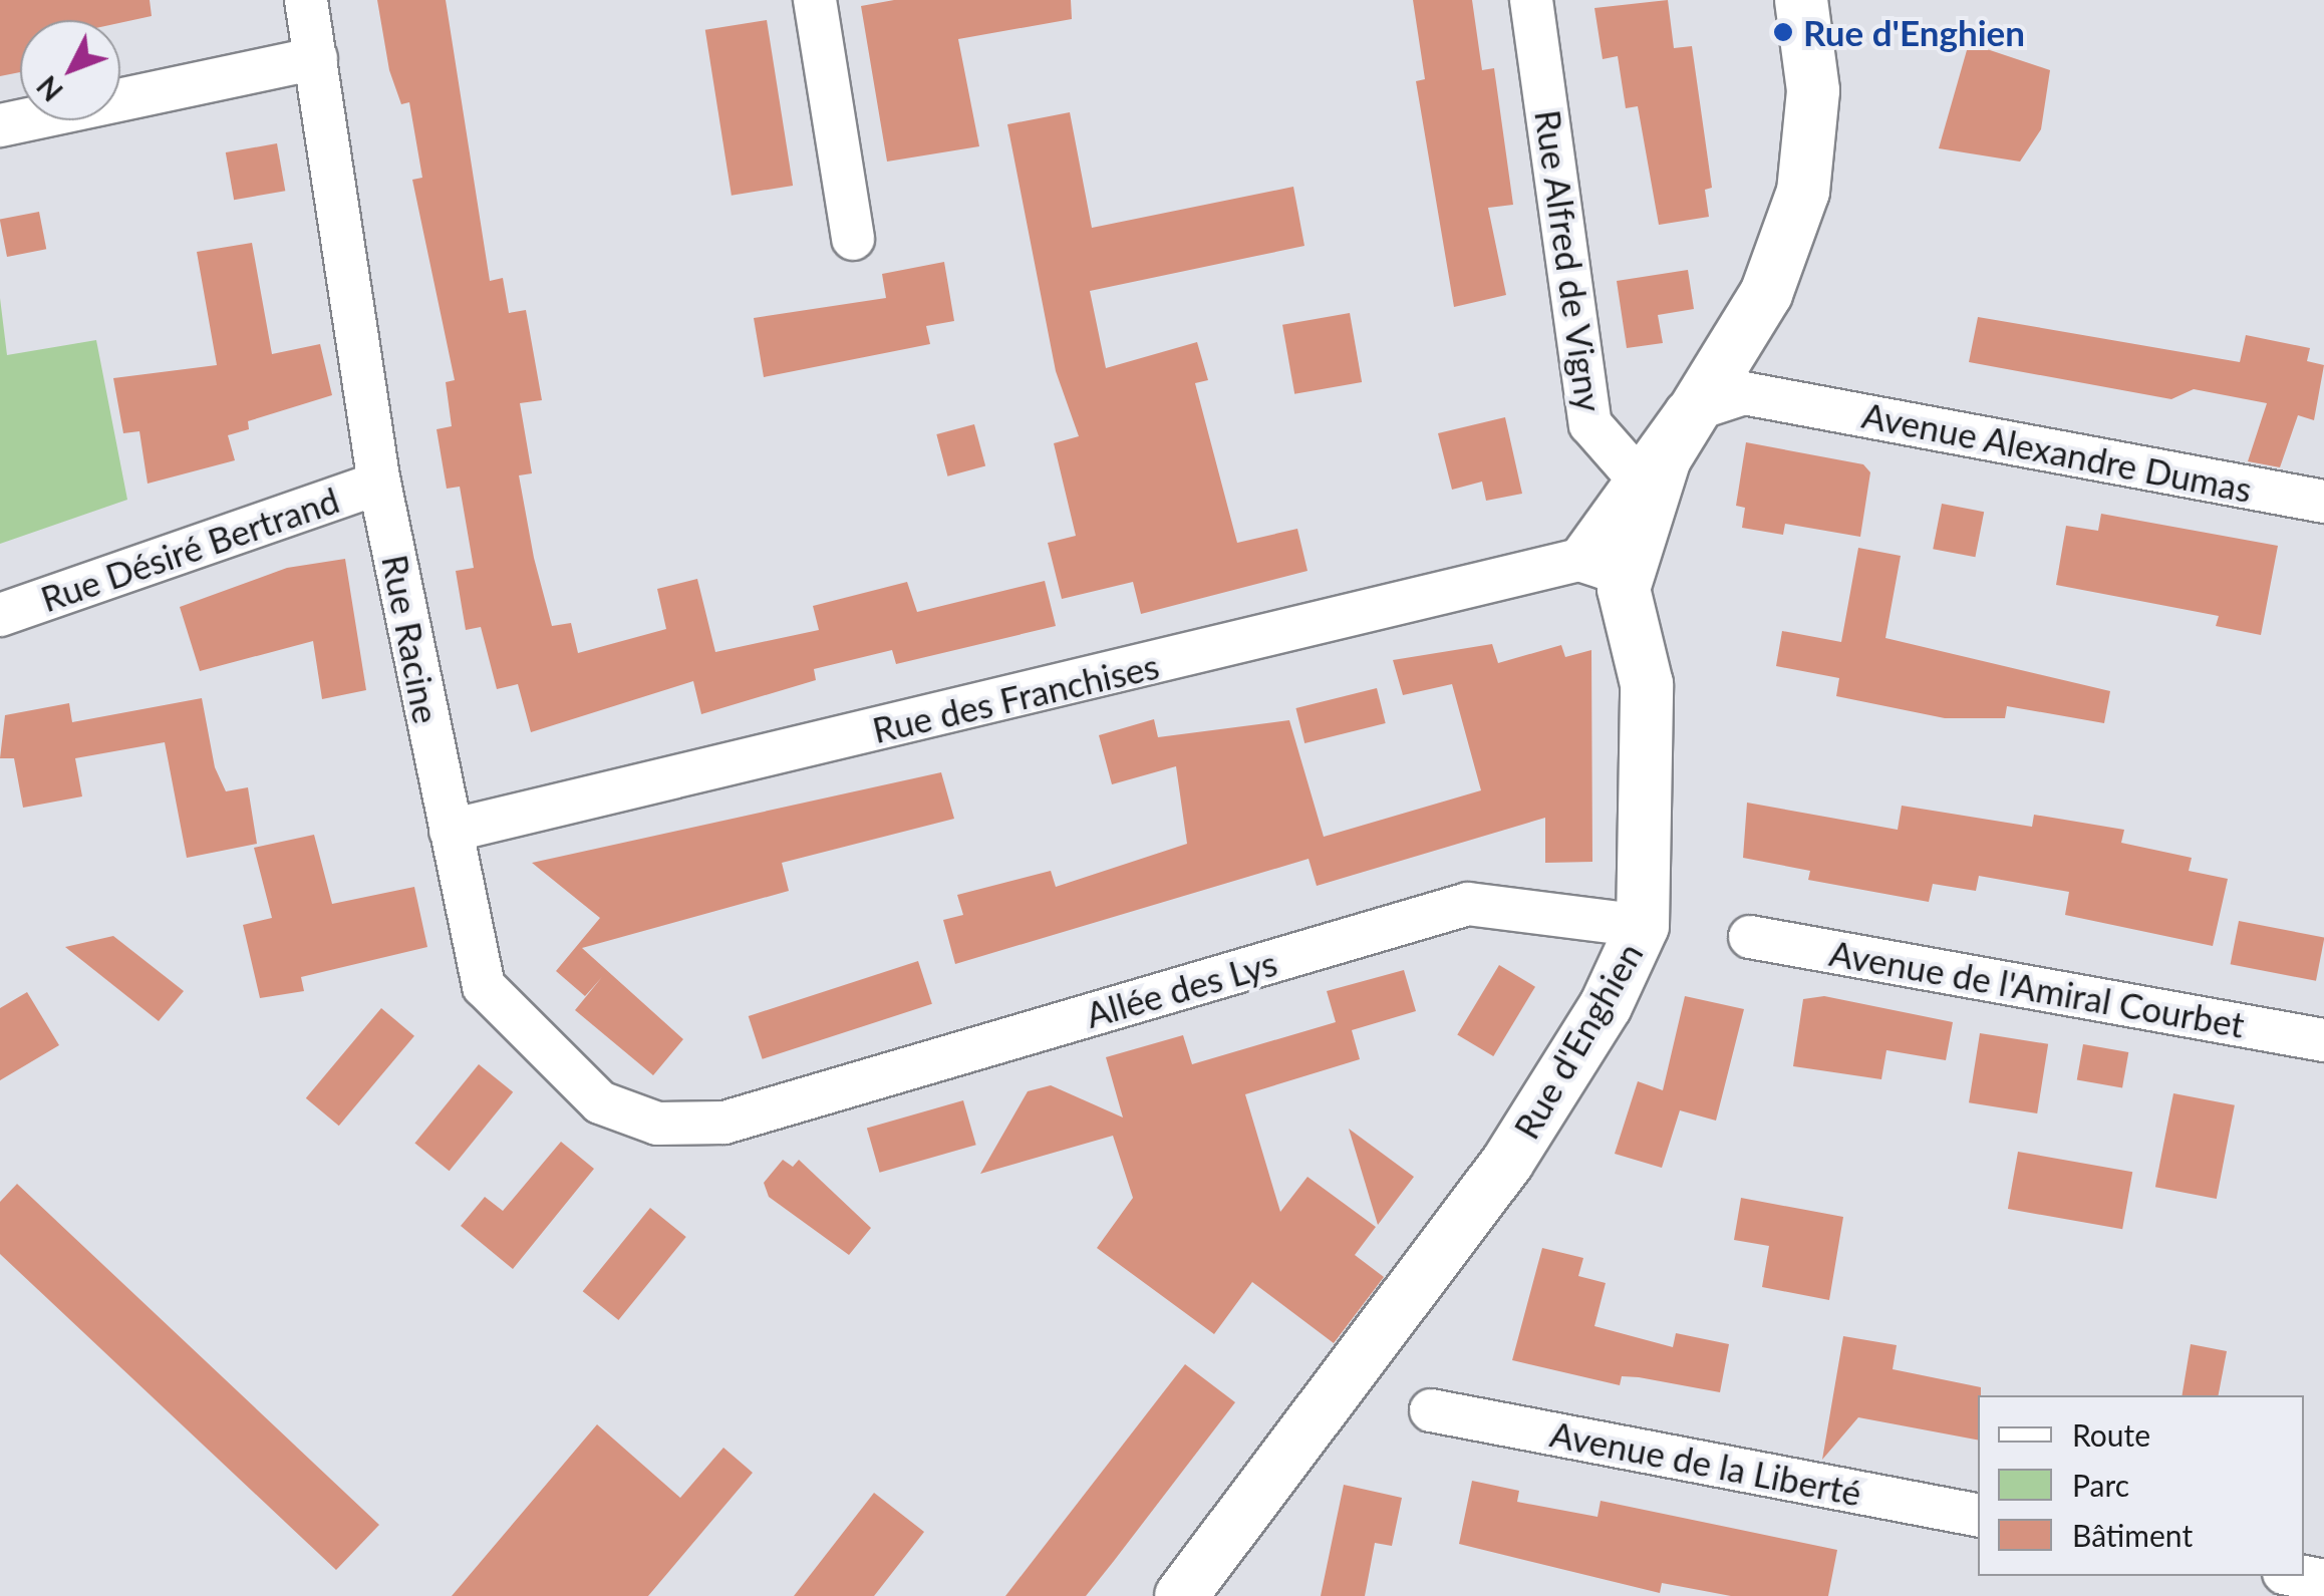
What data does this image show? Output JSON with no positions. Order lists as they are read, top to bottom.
{
  "streets": {
    "street": [
      "Rue Alfred de Vigny",
      "Avenue Alexandre Dumas",
      "Rue Désiré Bertrand",
      "Rue Racine",
      "Rue des Franchises",
      "Allée des Lys",
      "Avenue de l'Amiral Courbet",
      "Rue d'Enghien",
      "Avenue de la Liberté"
    ]
  },
  "crossings": [
    ["Rue Alfred de Vigny", "Rue d'Enghien"],
    ["Avenue Alexandre Dumas", "Rue d'Enghien"],
    ["Rue Désiré Bertrand", "Rue Racine"],
    ["Rue Racine", "Rue des Franchises"],
    ["Rue Racine", "Allée des Lys"],
    ["Rue des Franchises", "Rue d'Enghien"],
    ["Allée des Lys", "Rue d'Enghien"]
  ],
  "places": ["Rue d'Enghien"],
  "legend": ["Route", "Parc", "Bâtiment"],
  "north": "bottom left"
}
